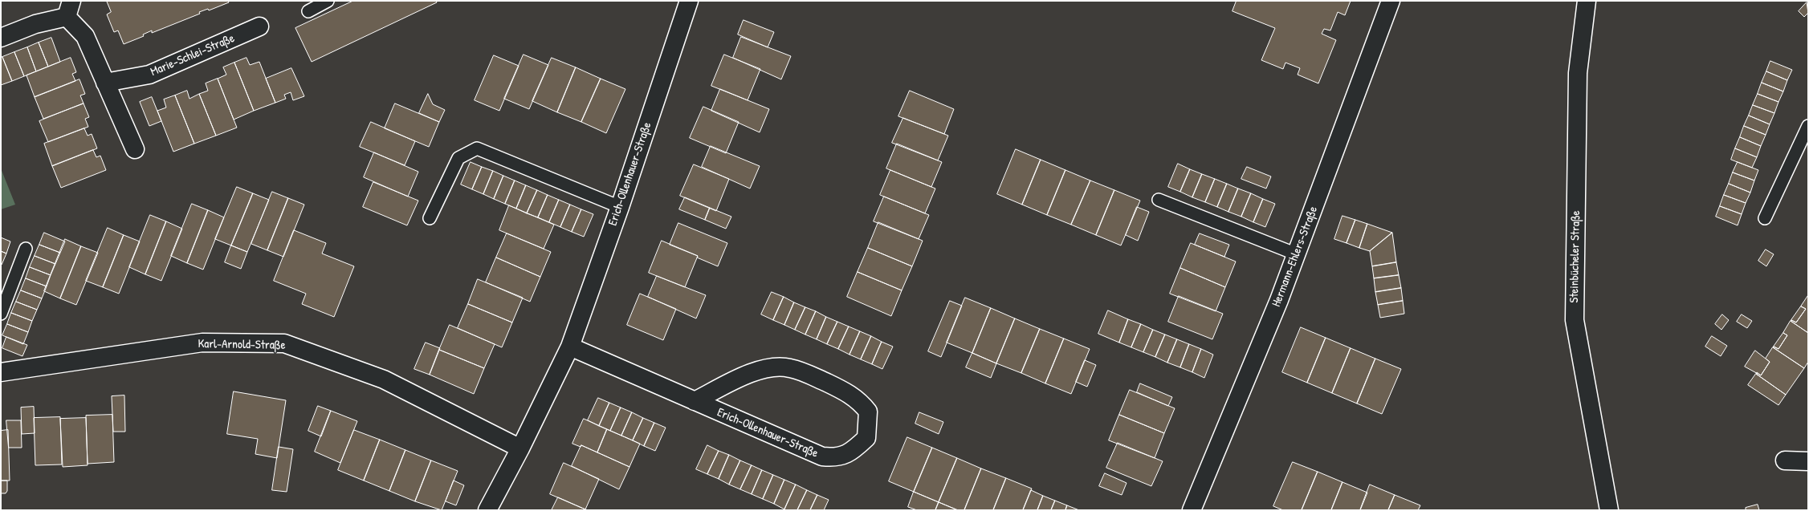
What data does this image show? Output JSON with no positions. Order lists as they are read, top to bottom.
{
  "streets": {
    "street": [
      "Marie-Schlei-Straße",
      "Erich-Ollenhauer-Straße",
      "Hermann-Ehlers-Straße",
      "Steinbücheler Straße",
      "Karl-Arnold-Straße"
    ]
  },
  "crossings": [
    ["Erich-Ollenhauer-Straße", "Karl-Arnold-Straße"]
  ]
}
